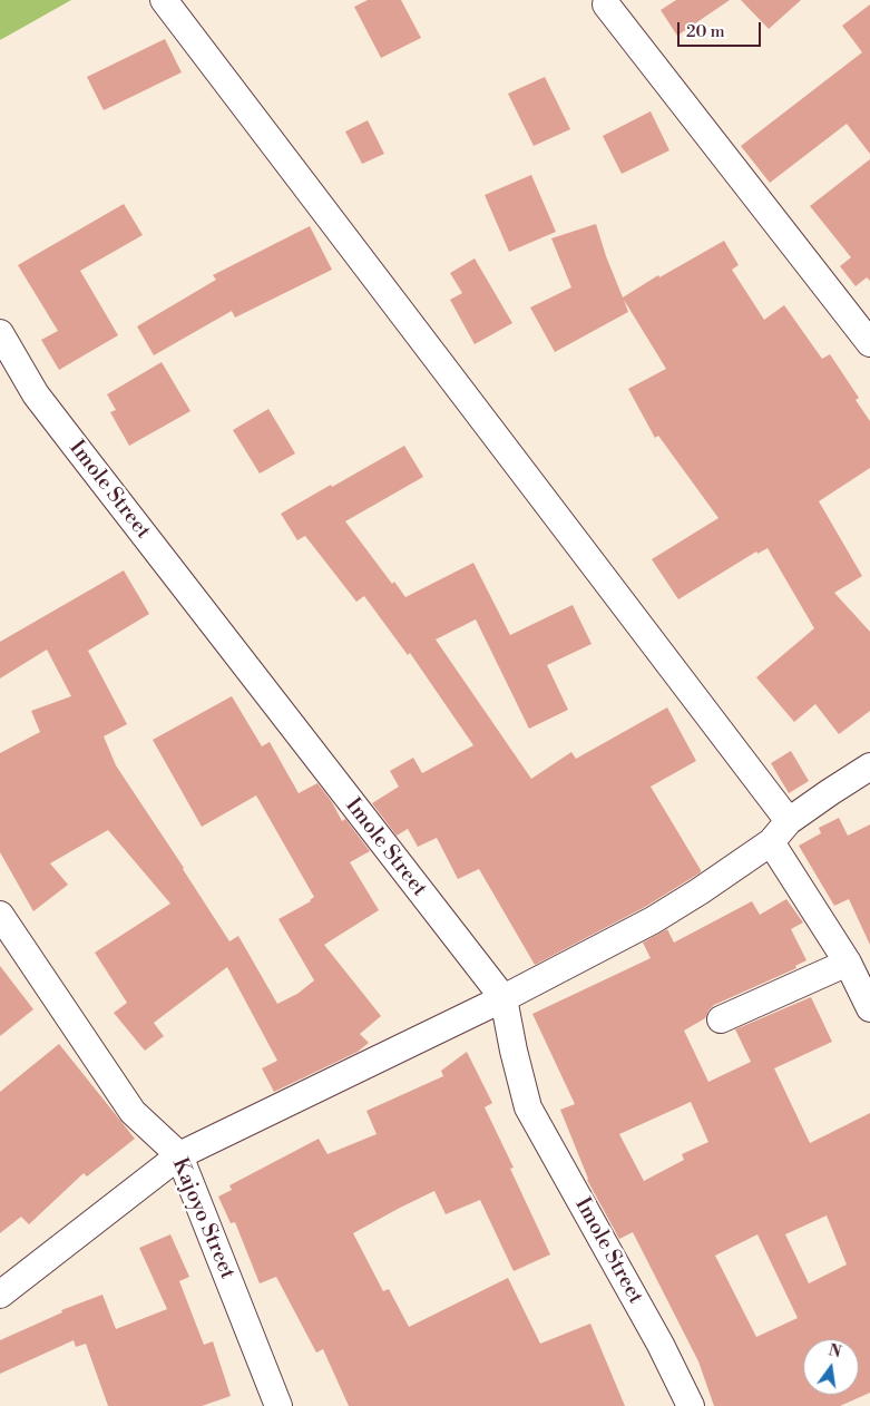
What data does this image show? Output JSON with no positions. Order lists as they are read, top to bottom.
{
  "streets": {
    "street": ["Imole Street", "Kajoyo Street"]
  },
  "scale_bar": "20 m",
  "north": "top"
}
